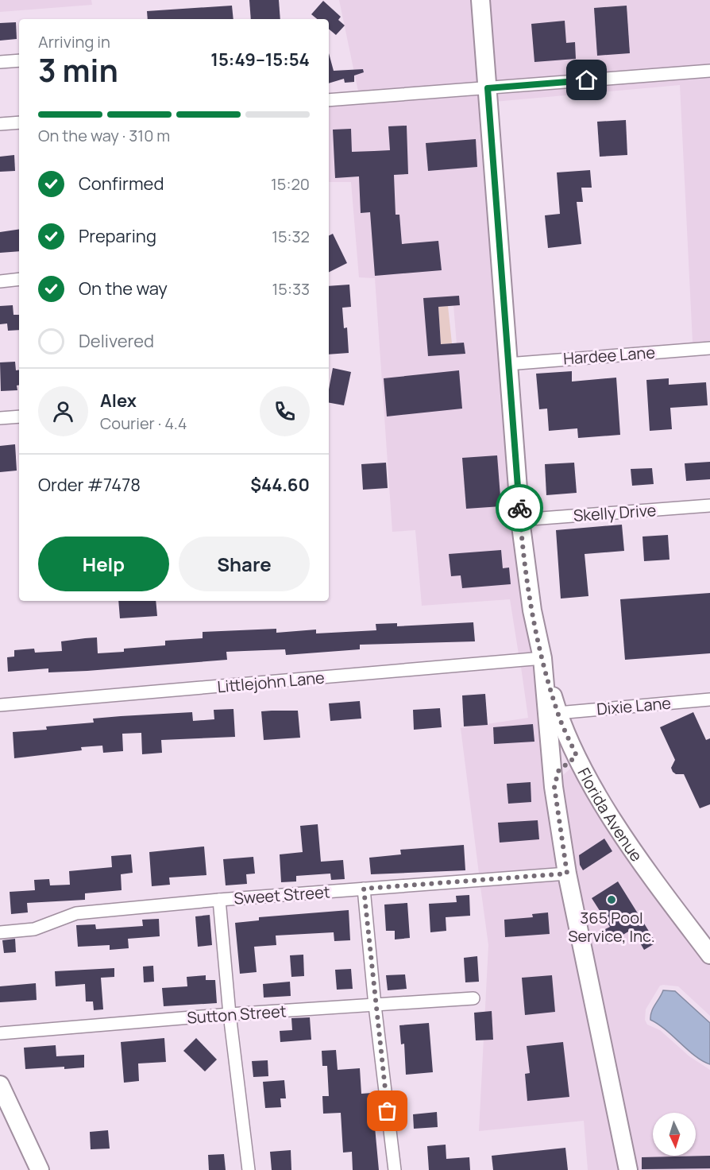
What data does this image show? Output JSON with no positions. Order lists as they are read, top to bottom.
{
  "streets": {
    "street": [
      "Hardee Lane",
      "Skelly Drive",
      "Littlejohn Lane",
      "Dixie Lane",
      "Florida Avenue",
      "Sweet Street",
      "Sutton Street"
    ]
  },
  "crossings": [
    ["Littlejohn Lane", "Florida Avenue"],
    ["Dixie Lane", "Florida Avenue"]
  ],
  "places": ["365 Pool Service, Inc."],
  "north": "bottom",
  "page": {
    "heading": ["3 min", "Arriving in", "15:49–15:54"],
    "panel": [
      "Alex",
      "Courier · 4.4",
      "Order #7478",
      "$44.60"
    ],
    "bar": "On the way · 310 m",
    "list": [
      ["Confirmed", "15:20"],
      ["Preparing", "15:32"],
      ["On the way", "15:33"],
      "Delivered"
    ],
    "buttons": ["Help", "Share"]
  }
}
